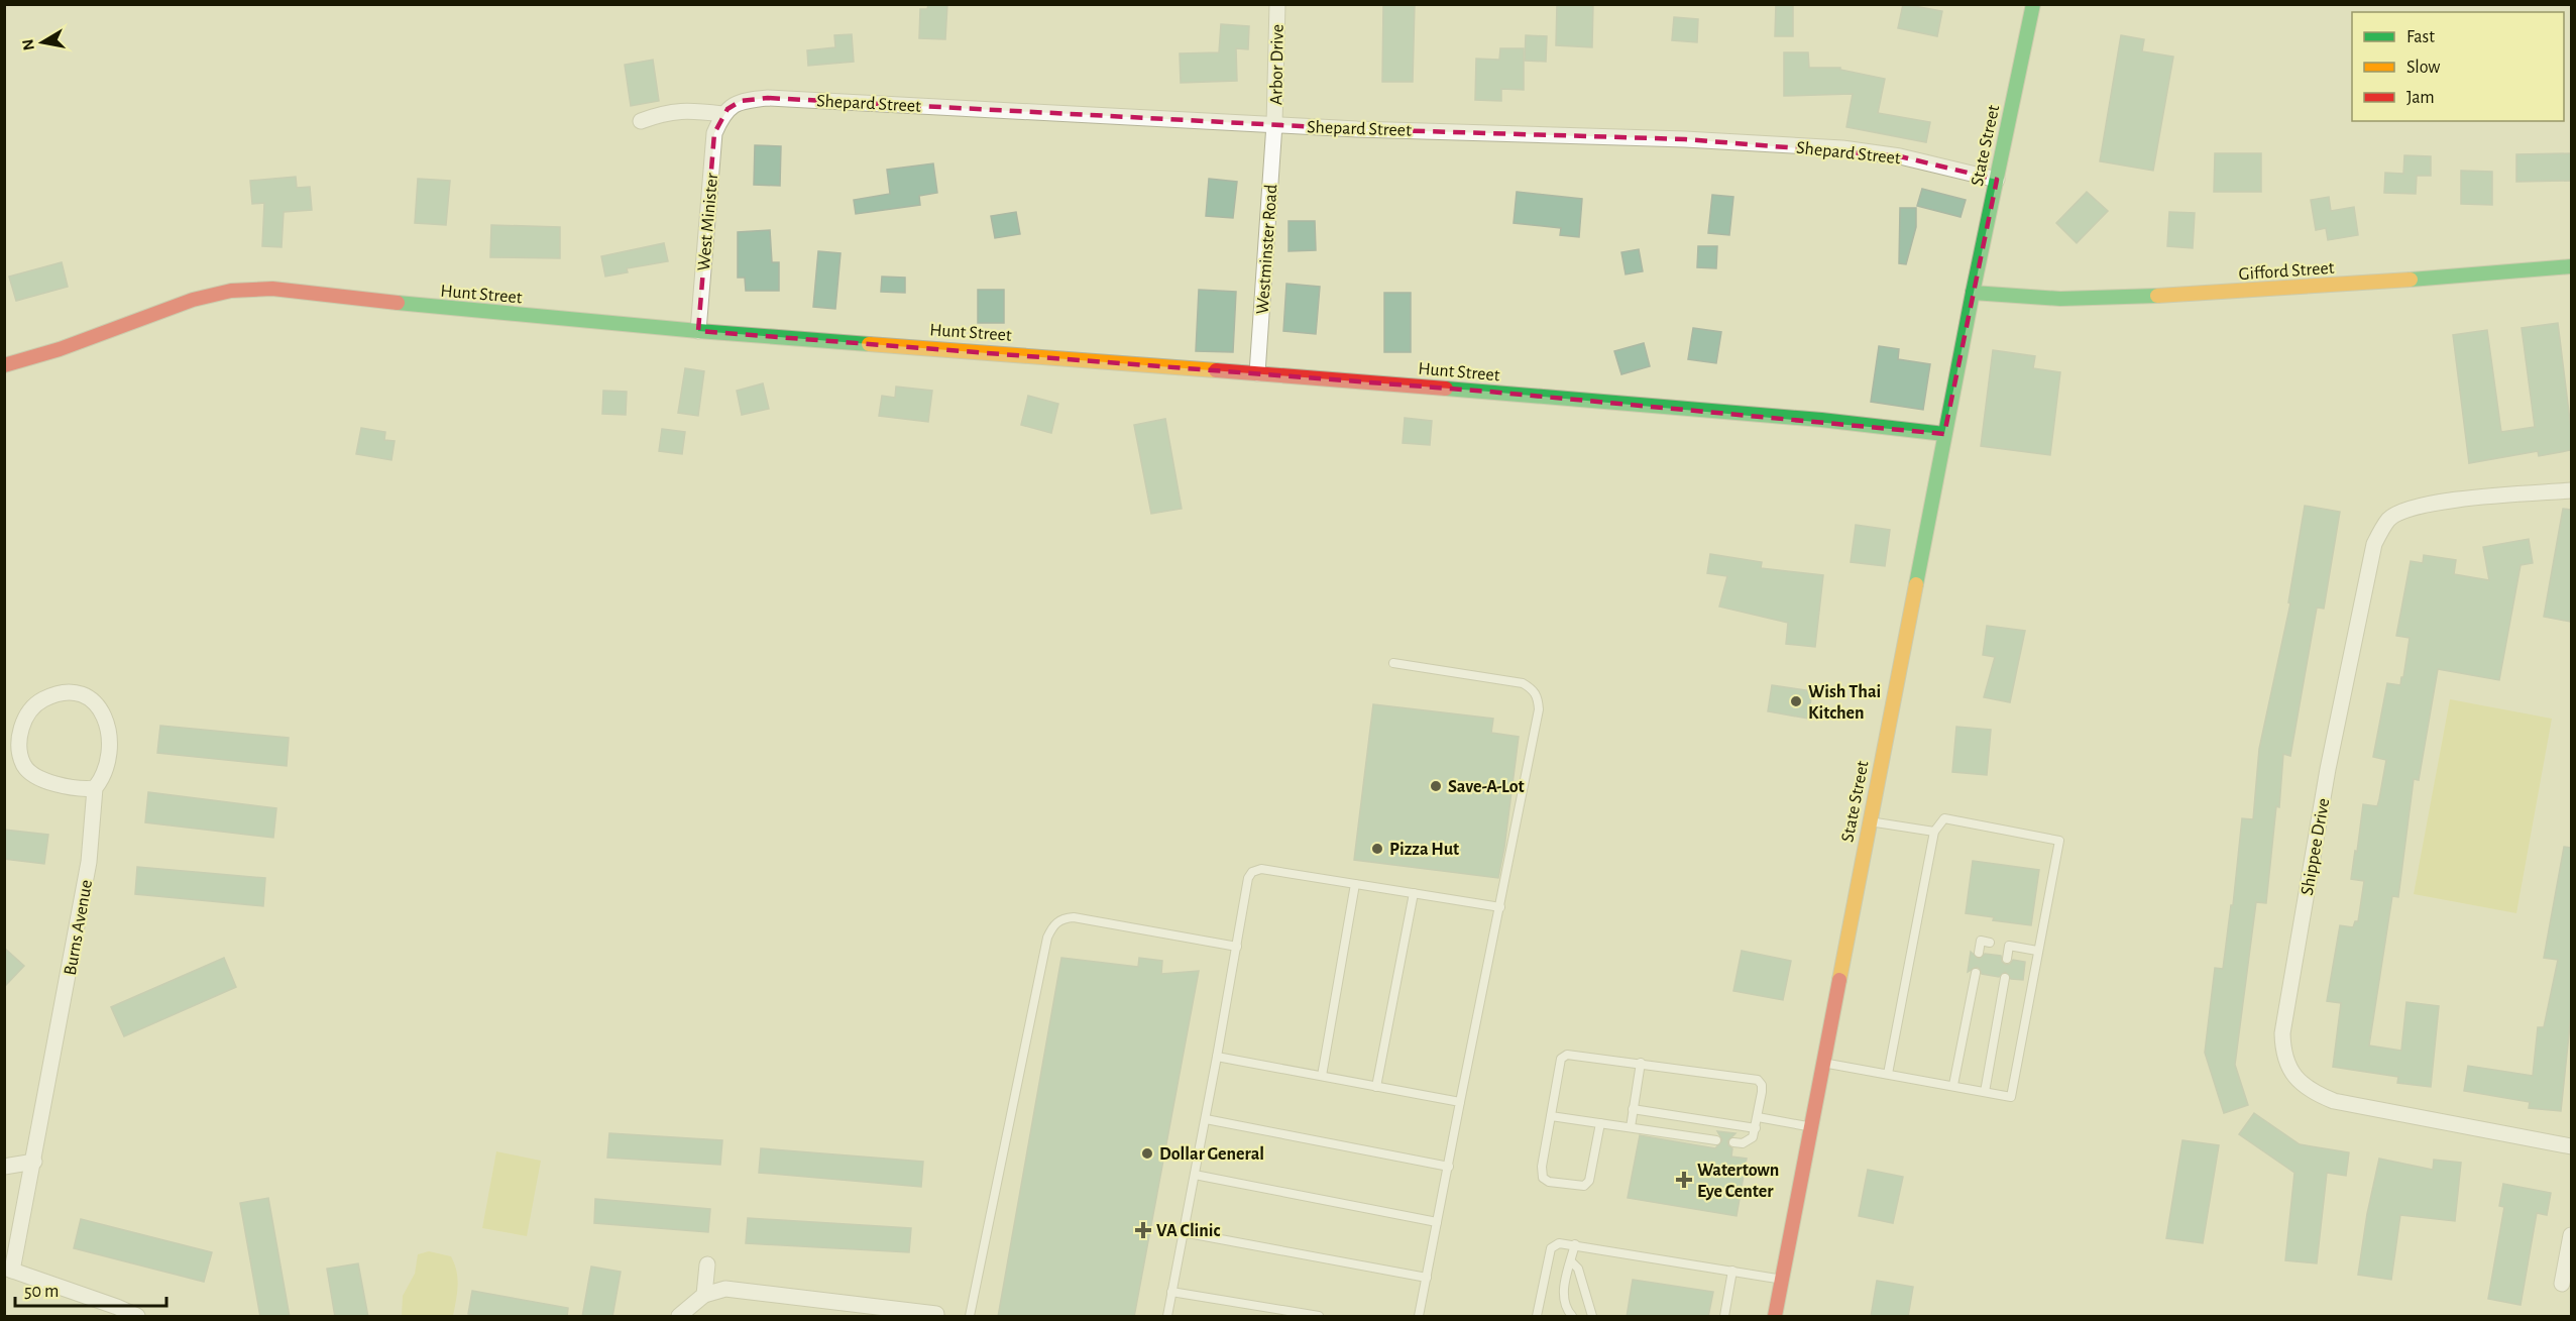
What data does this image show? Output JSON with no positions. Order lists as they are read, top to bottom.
{
  "streets": {
    "main road": ["State Street", "Gifford Street", "Hunt Street"],
    "street": [
      "Arbor Drive",
      "Shepard Street",
      "West Minister",
      "Westminster Road",
      "Shippee Drive",
      "Burns Avenue"
    ]
  },
  "crossings": [
    ["Arbor Drive", "Shepard Street"],
    ["Arbor Drive", "Westminster Road"],
    ["Shepard Street", "State Street"],
    ["Shepard Street", "West Minister"],
    ["Shepard Street", "Westminster Road"],
    ["State Street", "Gifford Street"],
    ["State Street", "Hunt Street"],
    ["West Minister", "Hunt Street"],
    ["Westminster Road", "Hunt Street"]
  ],
  "places": {
    "other": [
      "Wish Thai Kitchen",
      "Save-A-Lot",
      "Pizza Hut",
      "Dollar General"
    ],
    "health": ["Watertown Eye Center", "VA Clinic"]
  },
  "legend": ["Fast", "Slow", "Jam"],
  "scale_bar": "50 m",
  "north": "left"
}
